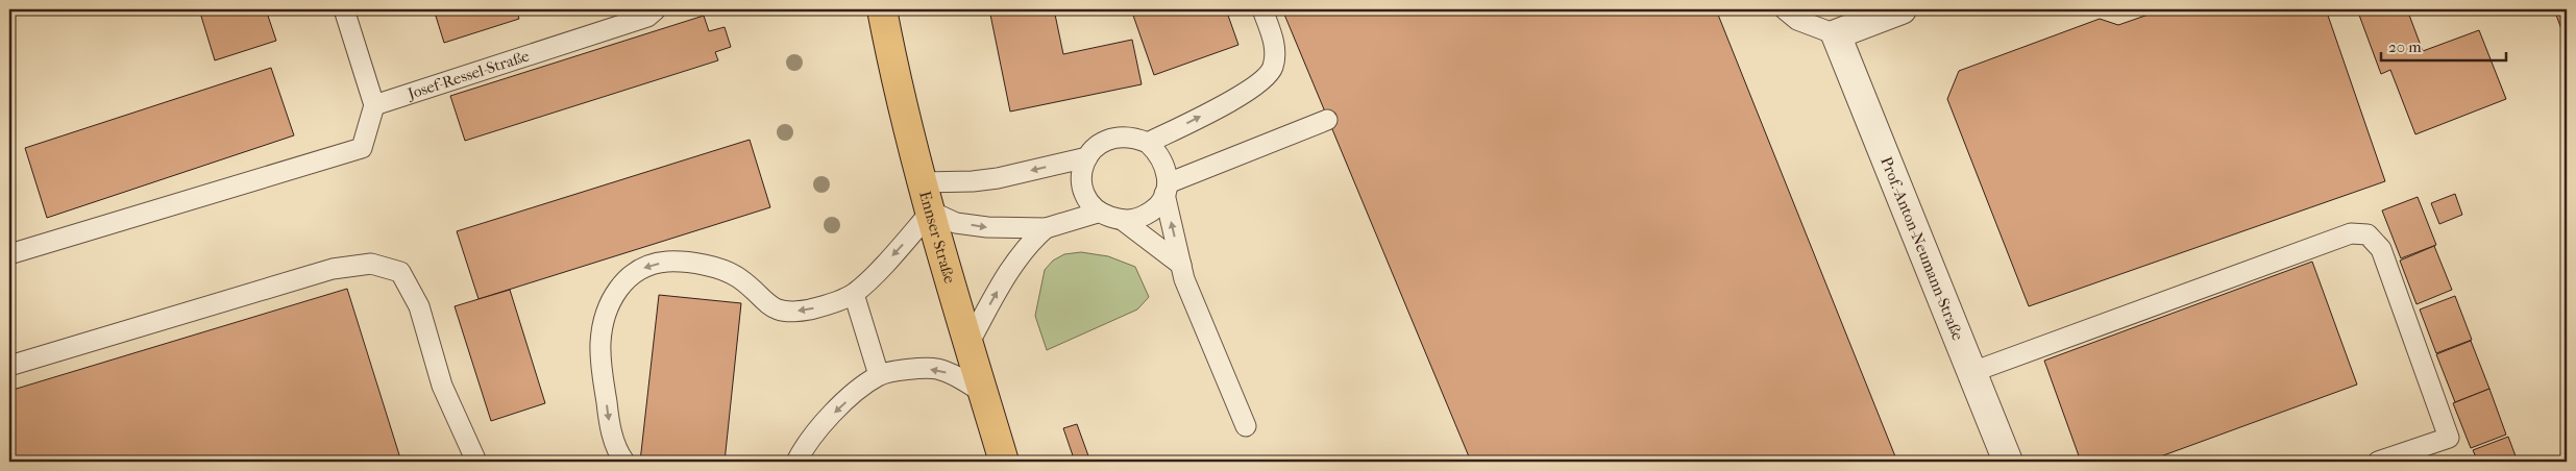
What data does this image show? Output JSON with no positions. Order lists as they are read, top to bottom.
{
  "streets": {
    "main road": ["Ennser Straße"],
    "street": ["Prof.-Anton-Neumann-Straße"],
    "lane": ["Josef-Ressel-Straße"]
  },
  "scale_bar": "20 m"
}
